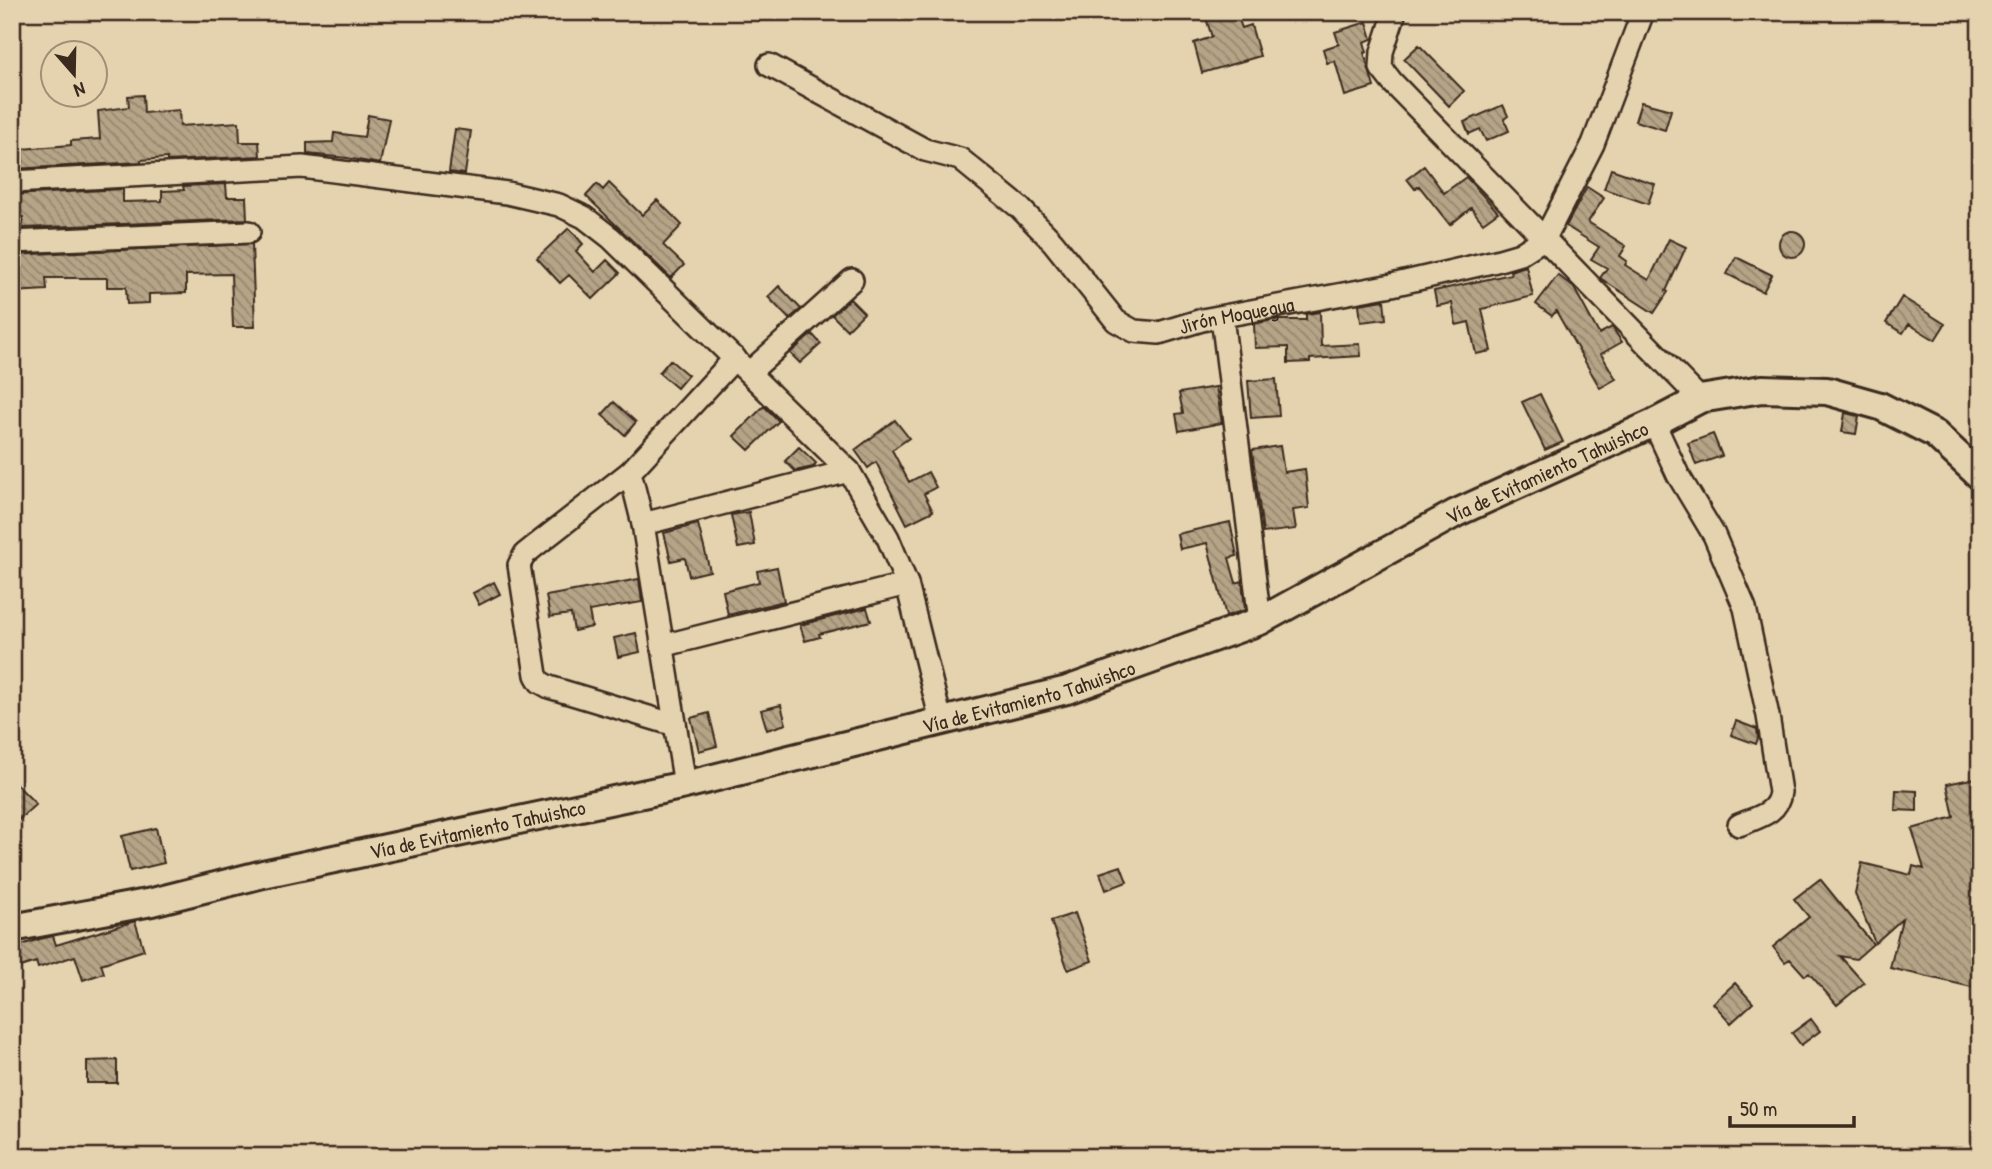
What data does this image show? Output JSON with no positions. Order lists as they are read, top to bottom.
{
  "streets": {
    "main road": ["Vía de Evitamiento Tahuishco"],
    "street": ["Jirón Moquegua"]
  },
  "scale_bar": "50 m",
  "north": "bottom"
}
